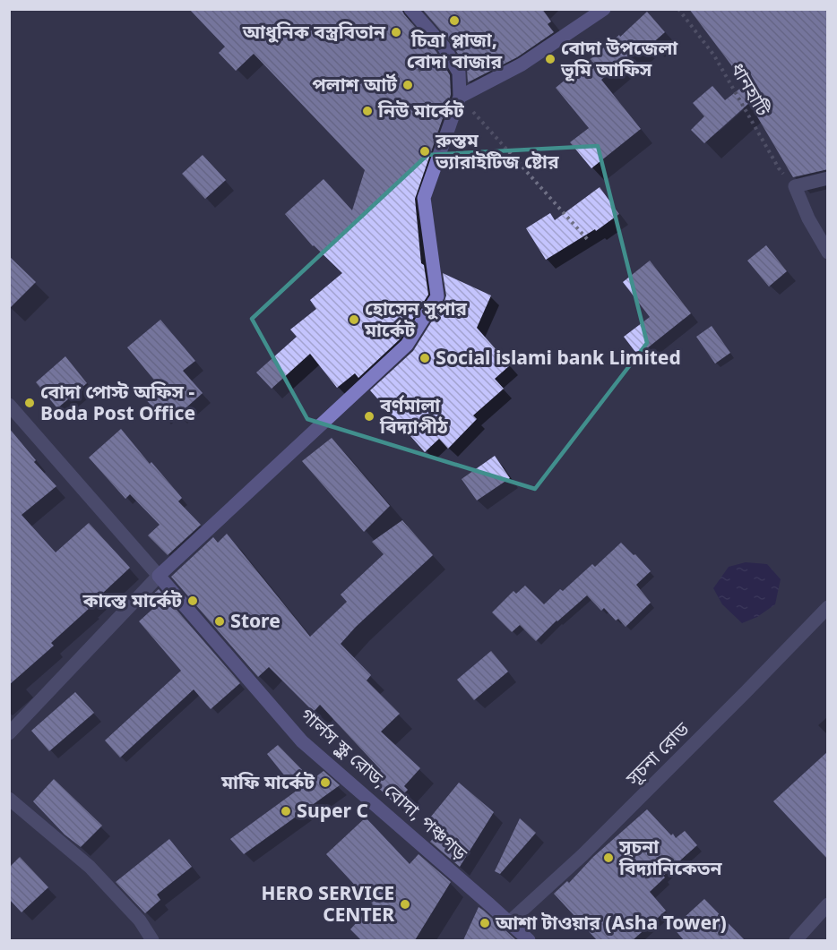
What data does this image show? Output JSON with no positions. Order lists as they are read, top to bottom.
{
  "streets": {
    "street": ["সূচনা রোড", "গার্লস স্কুল রোড, বোদা, পঞ্চগড়"],
    "path": ["ধানহাটি"]
  },
  "crossings": [
    ["সূচনা রোড", "গার্লস স্কুল রোড, বোদা, পঞ্চগড়"]
  ],
  "places": [
    "চিত্রা প্লাজা, বোদা বাজার",
    "আধুনিক বস্ত্রবিতান",
    "বোদা উপজেলা ভূমি আফিস",
    "পলাশ আর্ট",
    "নিউ মার্কেট",
    "রুস্তম ভ্যারাইটিজ ষ্টোর",
    "হোসেন সুপার মার্কেট",
    "Social islami bank Limited",
    "বোদা পোস্ট অফিস - Boda Post Office",
    "বর্ণমালা বিদ্যাপীঠ",
    "কাস্তে মার্কেট",
    "Store",
    "মাফি মার্কেট",
    "Super C",
    "সূচনা বিদ্যানিকেতন",
    "HERO SERVICE CENTER",
    "আশা টাওয়ার (Asha Tower)"
  ]
}
